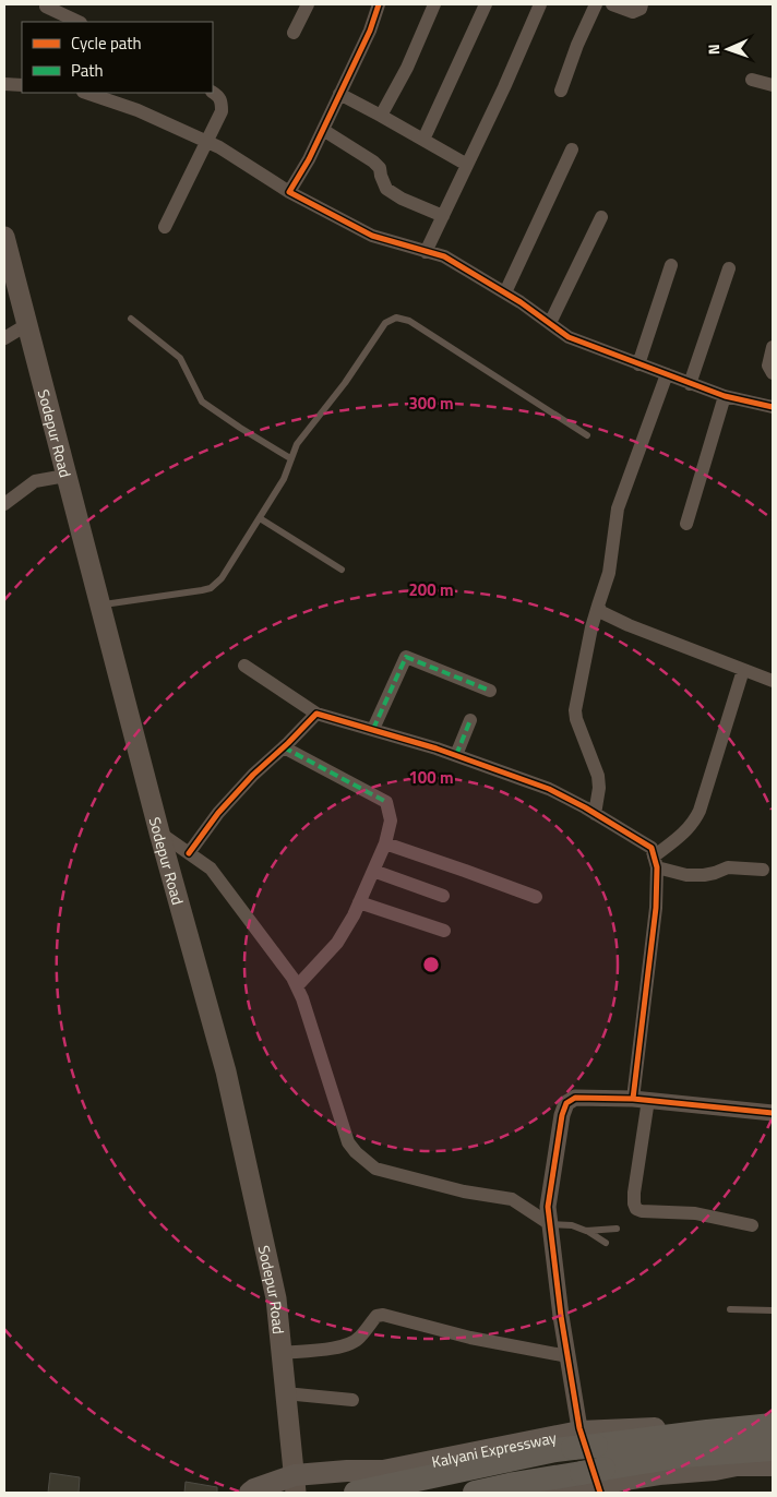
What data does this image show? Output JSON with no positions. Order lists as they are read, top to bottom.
{
  "streets": {
    "highway": ["Kalyani Expressway"],
    "main road": ["Sodepur Road"]
  },
  "crossings": [
    ["Sodepur Road", "Kalyani Expressway"]
  ],
  "legend": ["Cycle path", "Path"],
  "north": "left",
  "rings": ["300 m", "200 m", "100 m"]
}
